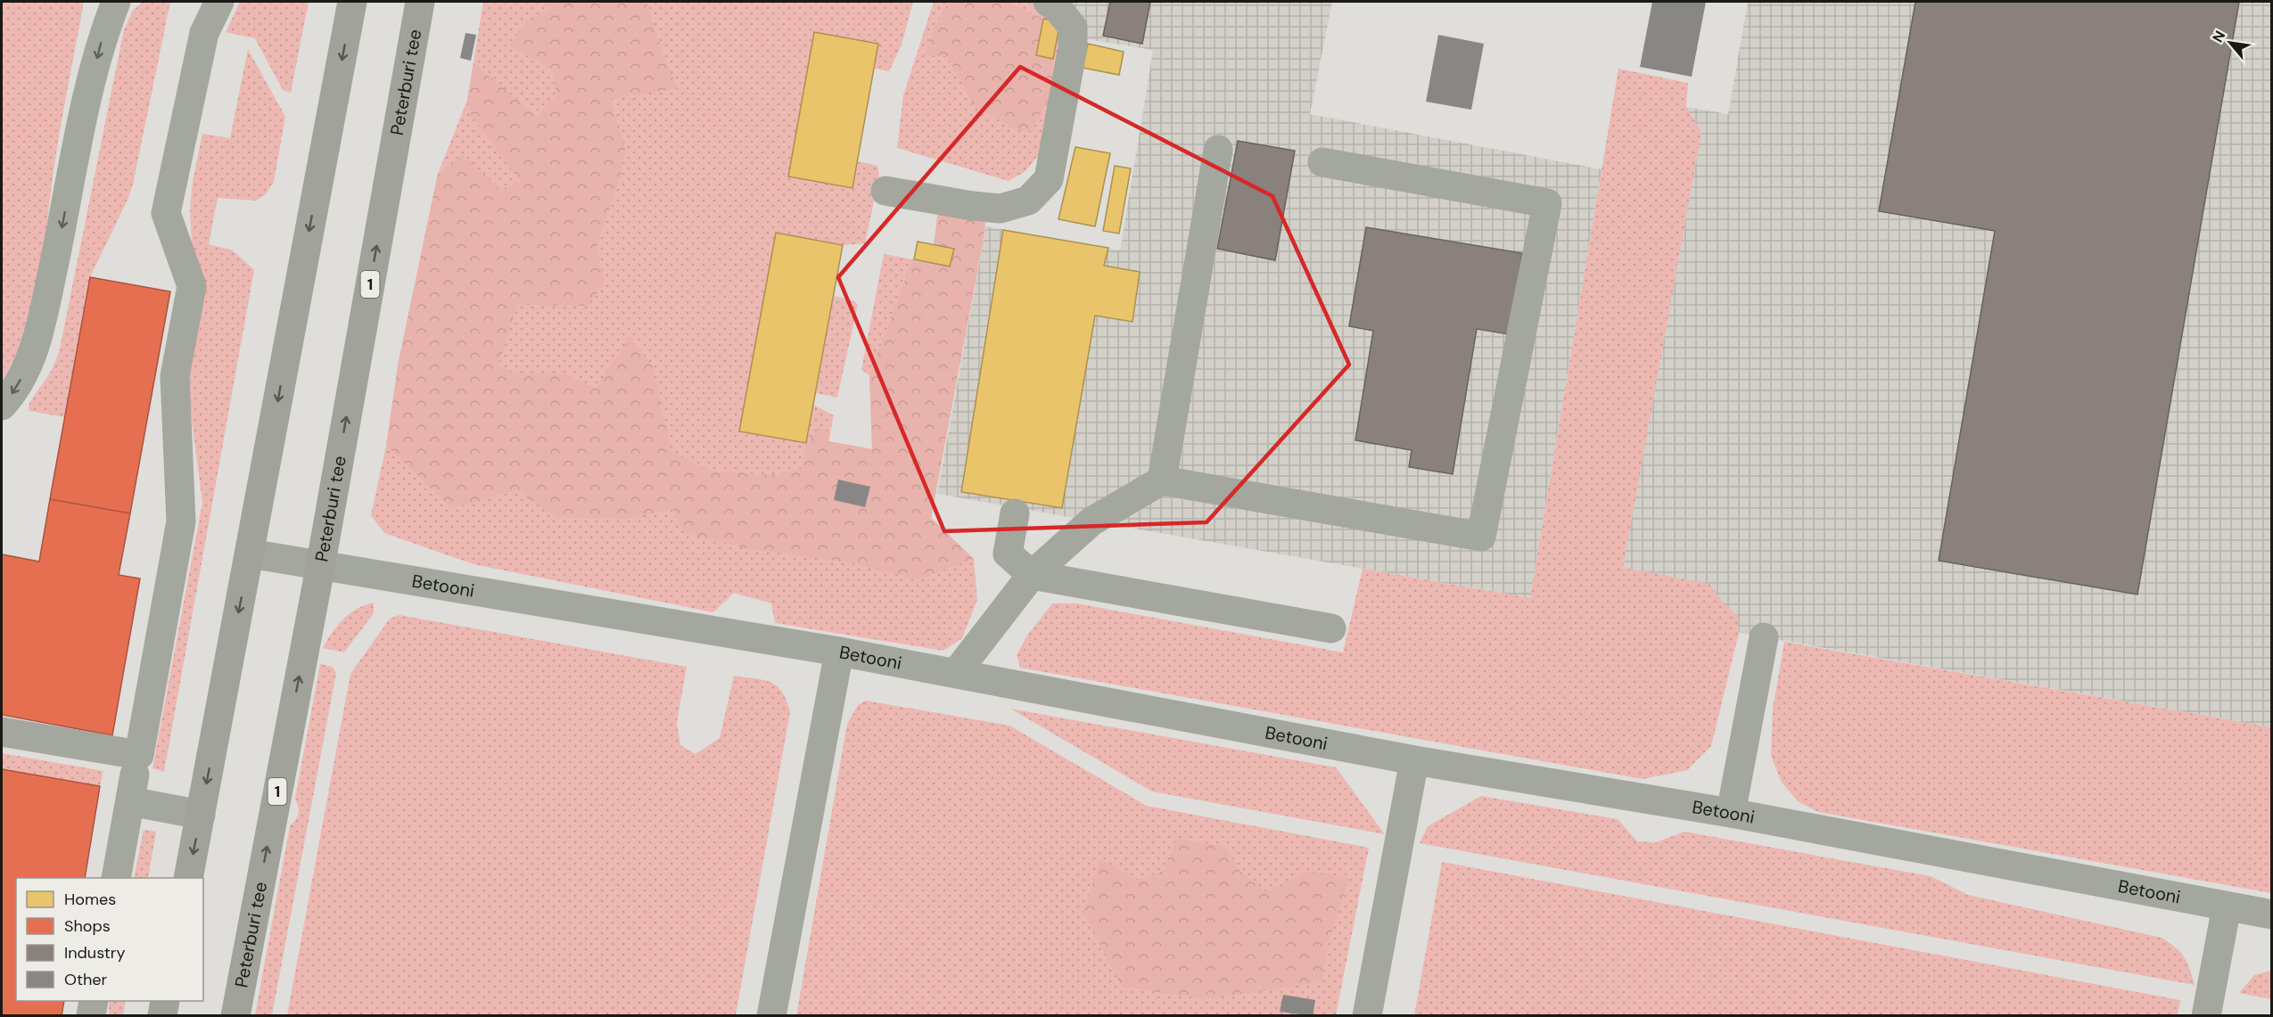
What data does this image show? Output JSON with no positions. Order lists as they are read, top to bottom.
{
  "streets": {
    "highway": ["Peterburi tee", "1"],
    "street": ["Betooni"]
  },
  "crossings": [
    ["Peterburi tee", "Betooni"]
  ],
  "legend": [
    "Homes",
    "Shops",
    "Industry",
    "Other"
  ],
  "north": "top left"
}
